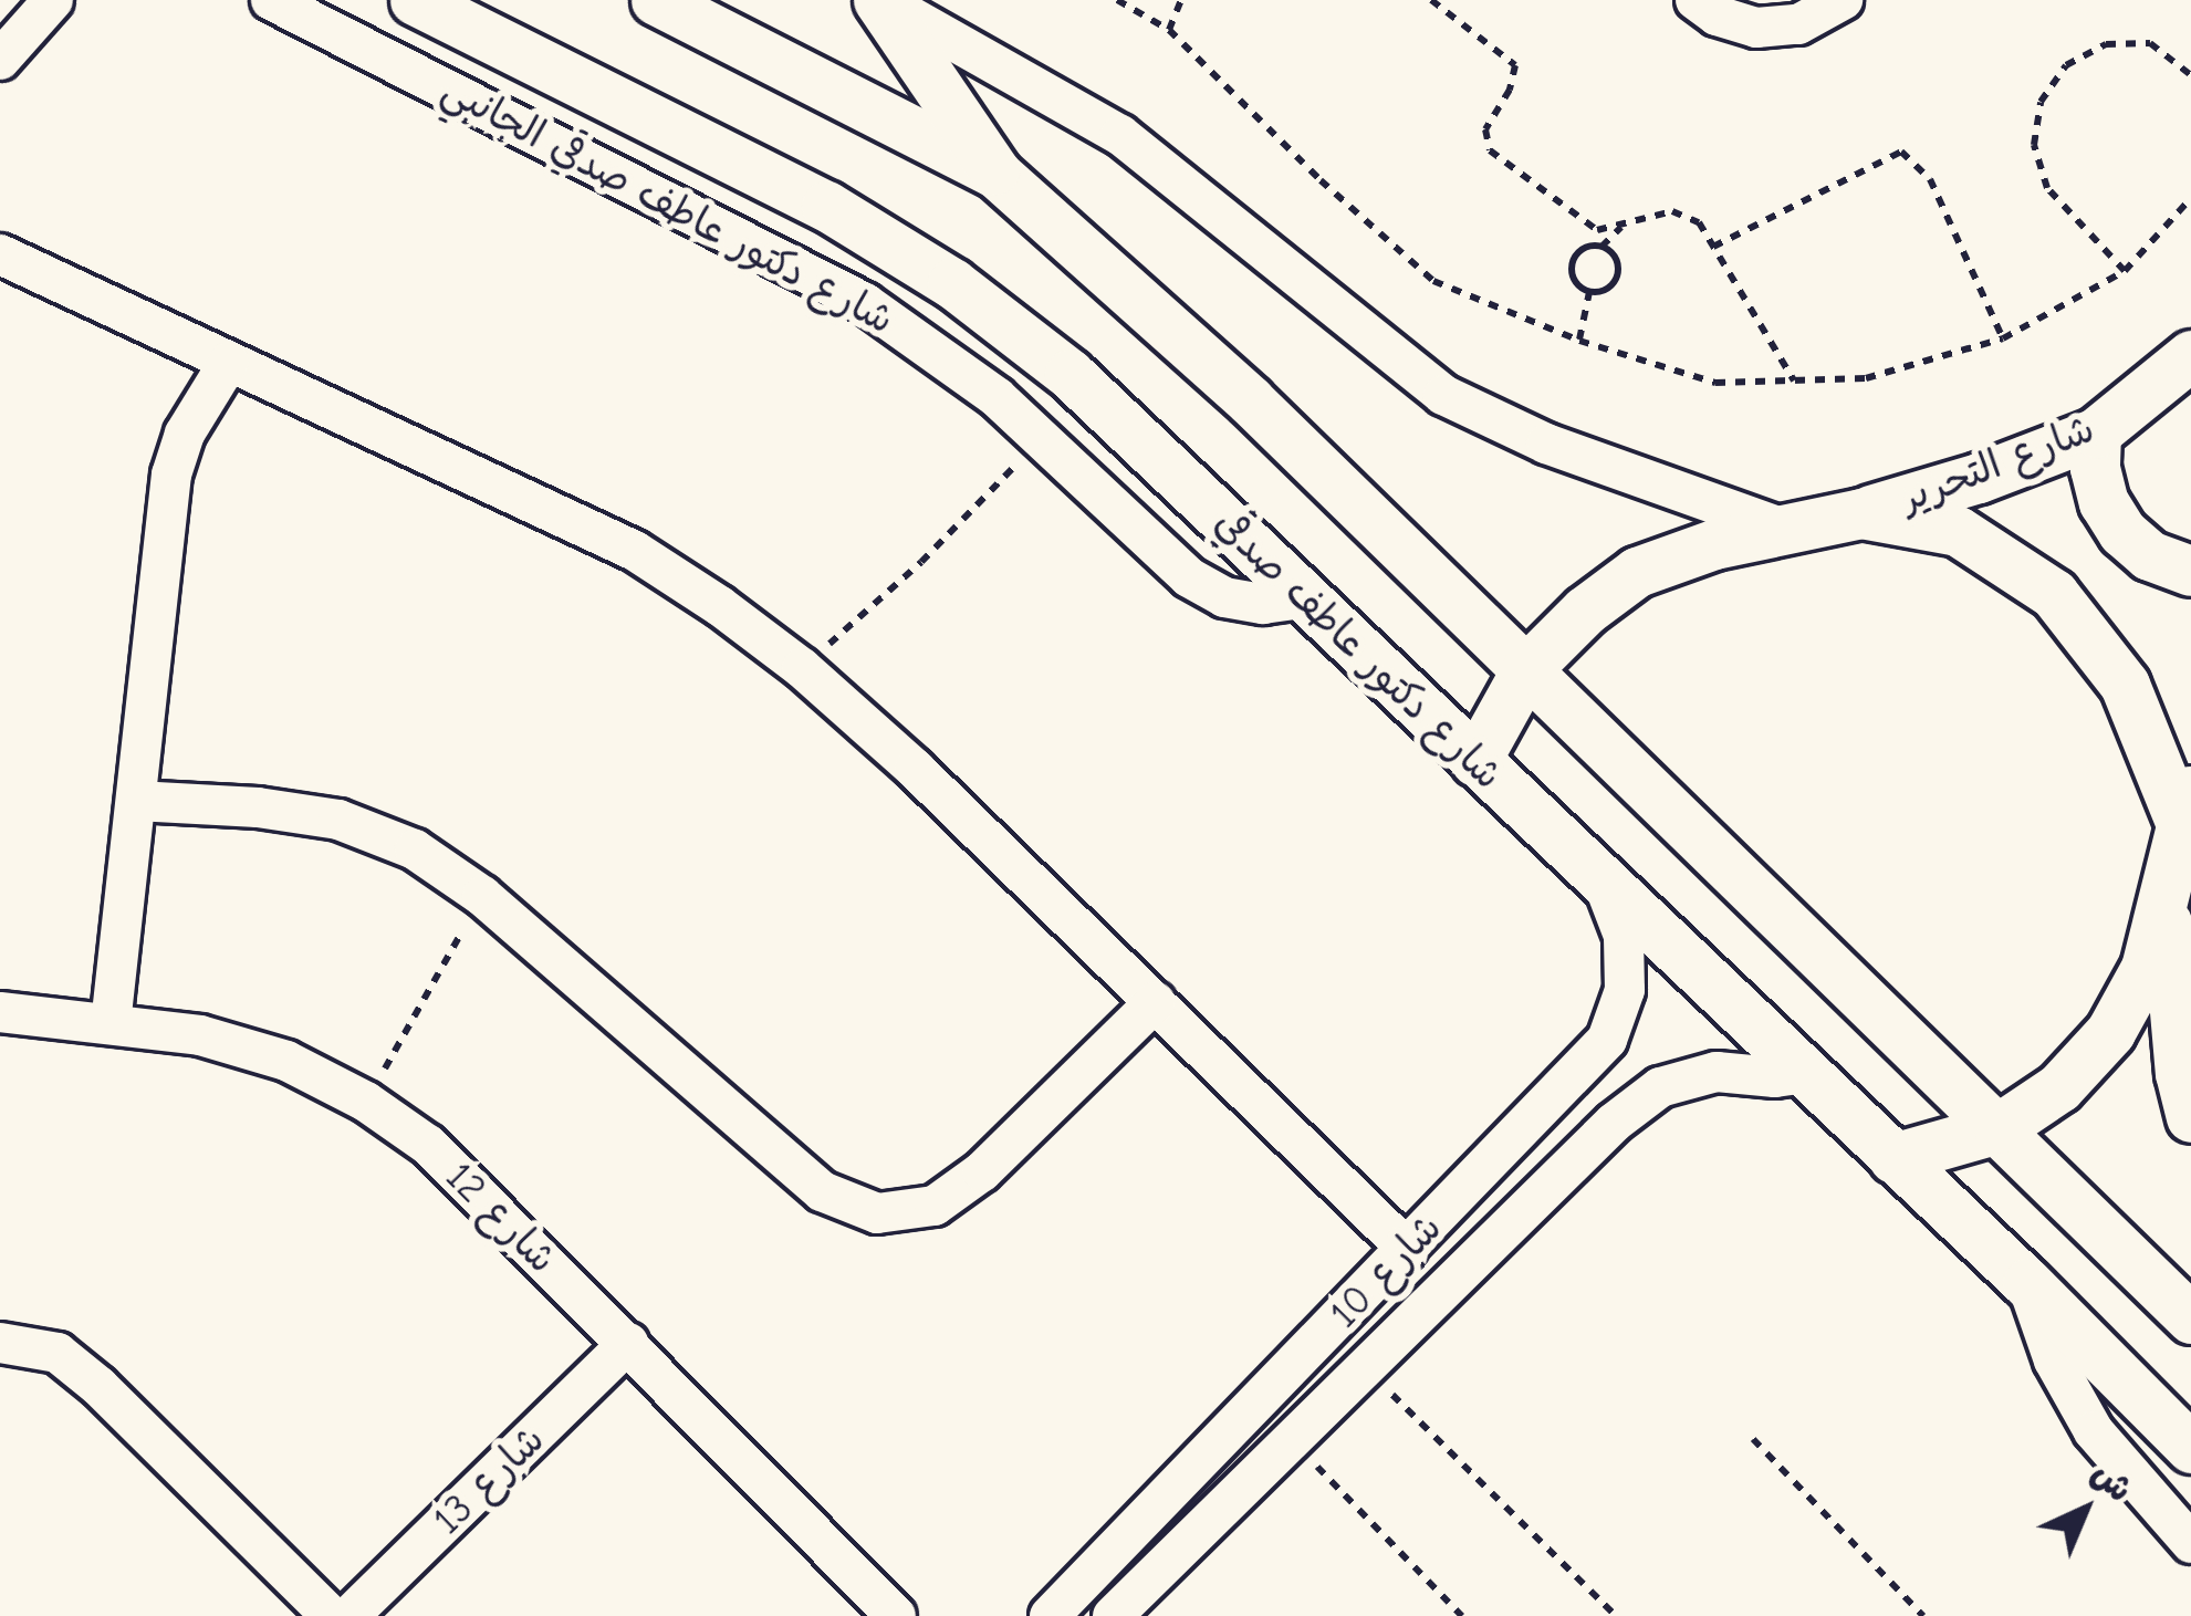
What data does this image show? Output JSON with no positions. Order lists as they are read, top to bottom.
{
  "streets": {
    "street": [
      "شارع دكتور عاطف صدقي الجانبي",
      "شارع التحرير",
      "شارع دكتور عاطف صدقي",
      "شارع 12",
      "شارع 10",
      "شارع 13"
    ]
  },
  "crossings": [
    ["شارع دكتور عاطف صدقي الجانبي", "شارع دكتور عاطف صدقي"],
    ["شارع دكتور عاطف صدقي", "شارع 10"],
    ["شارع 12", "شارع 13"]
  ],
  "north": "top right"
}
